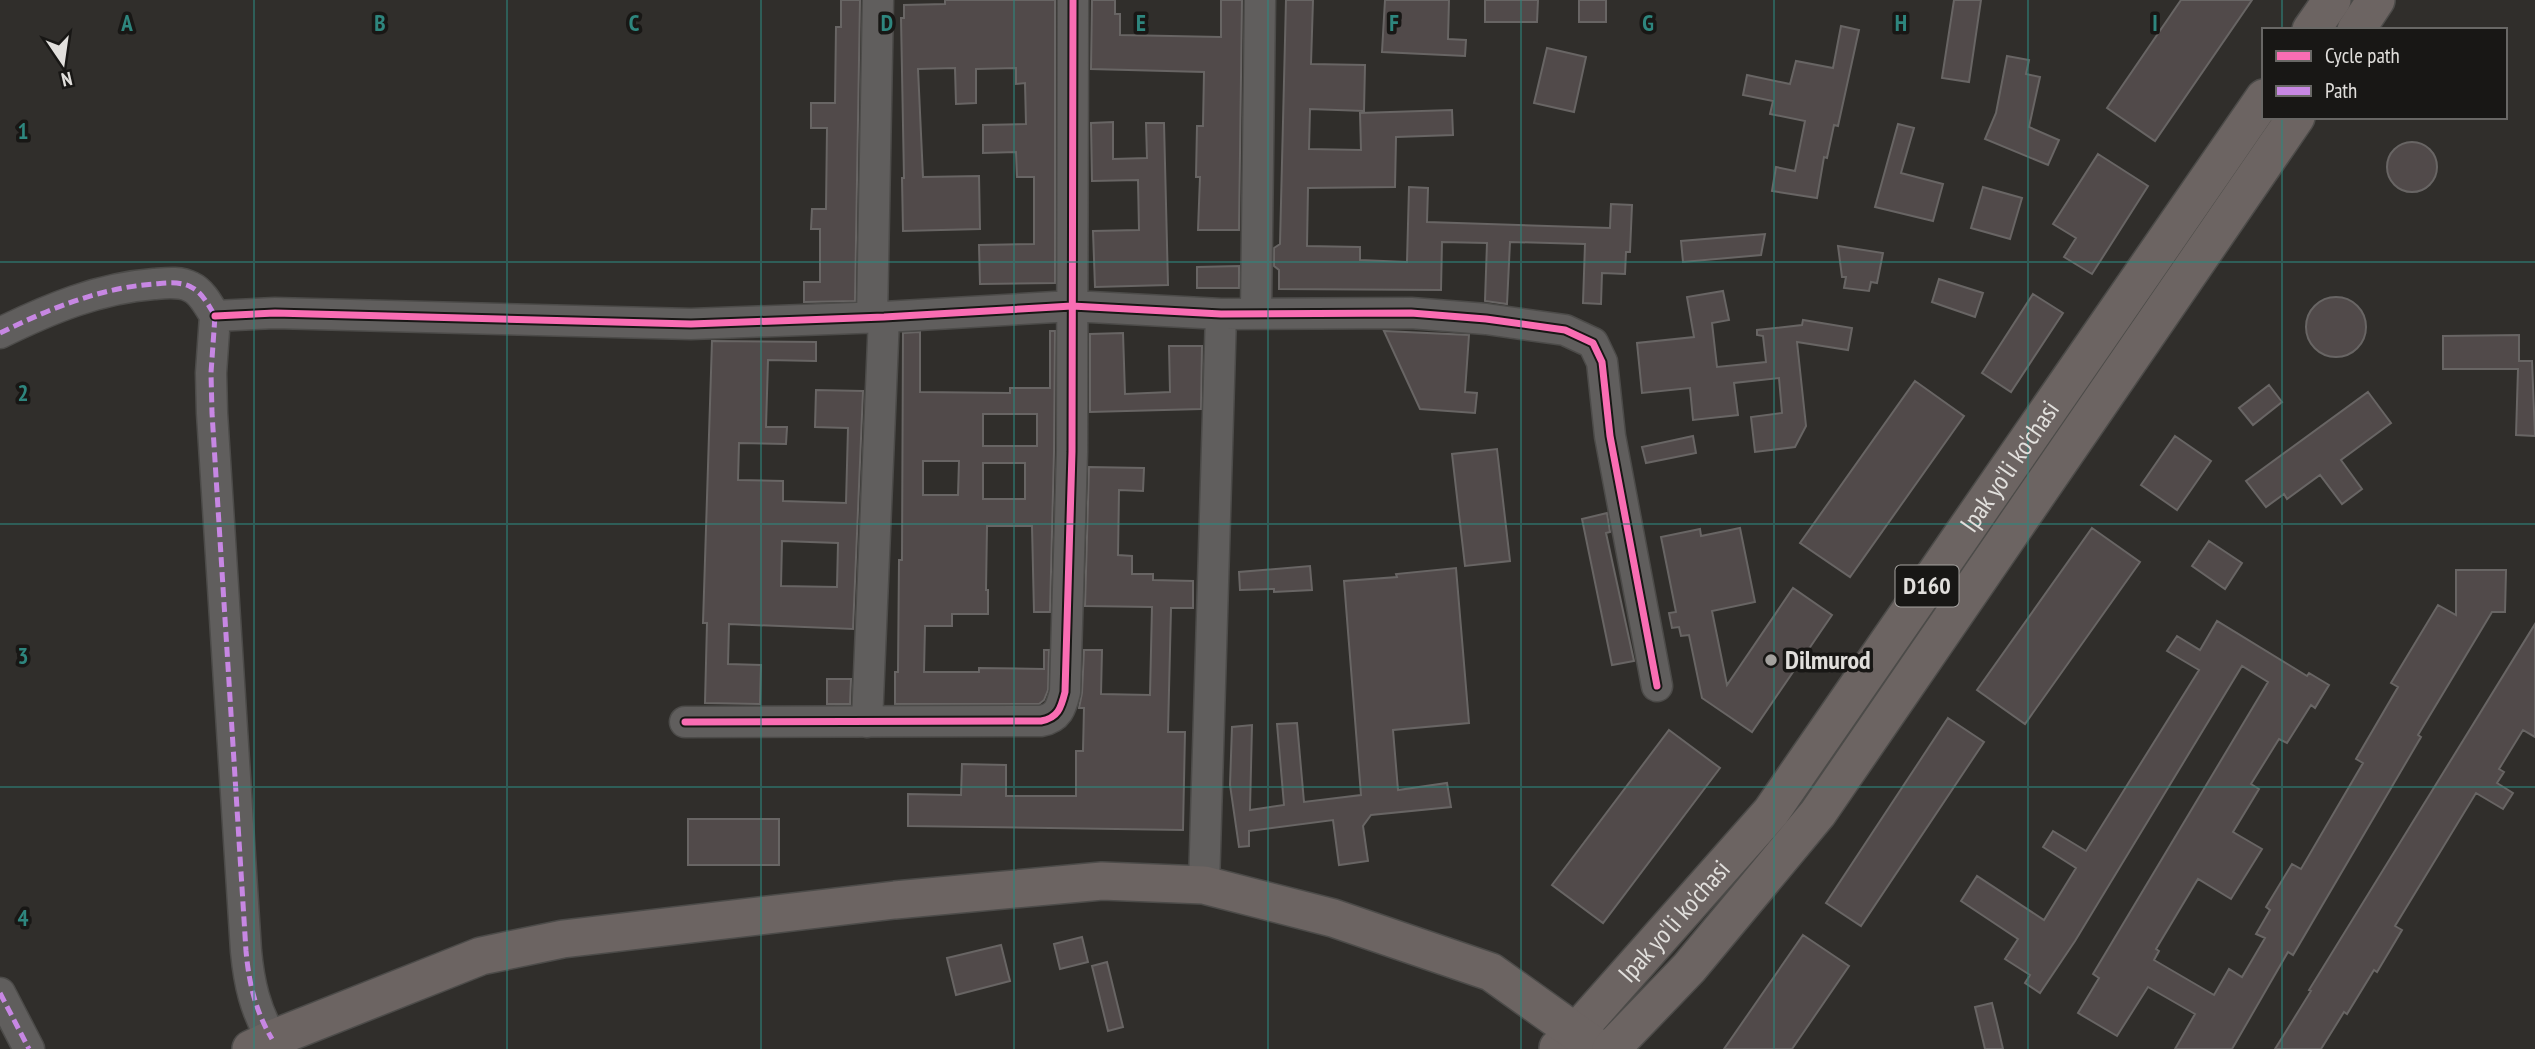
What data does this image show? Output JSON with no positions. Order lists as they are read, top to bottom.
{
  "streets": {
    "main road": ["Ipak yo'li ko'chasi", "D160"]
  },
  "places": ["Dilmurod"],
  "legend": ["Cycle path", "Path"],
  "north": "bottom",
  "grid": {
    "columns": [
      "A",
      "B",
      "C",
      "D",
      "E",
      "F",
      "G",
      "H",
      "I"
    ],
    "rows": [
      "1",
      "2",
      "3",
      "4"
    ]
  }
}
